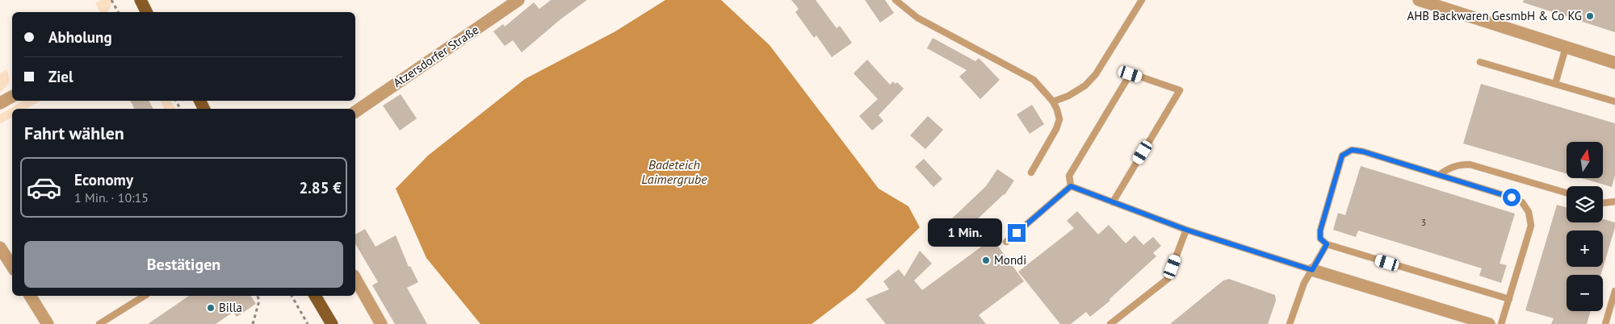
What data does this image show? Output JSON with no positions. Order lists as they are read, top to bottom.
{
  "streets": {
    "street": ["Atzersdorfer Straße"]
  },
  "water": ["Badeteich Laimergrube"],
  "places": ["AHB Backwaren GesmbH & Co KG", "Mondi", "Billa"],
  "house_numbers": ["3"],
  "north": "top",
  "page": {
    "banner": ["Abholung", "Ziel"],
    "heading": "Fahrt wählen",
    "map_buttons": ["+", "−"],
    "list": [
      {
        "name": "Economy",
        "note": "1 Min. · 10:15",
        "value": "2.85 €"
      }
    ],
    "bubble": "1 Min.",
    "buttons": "Bestätigen"
  }
}
